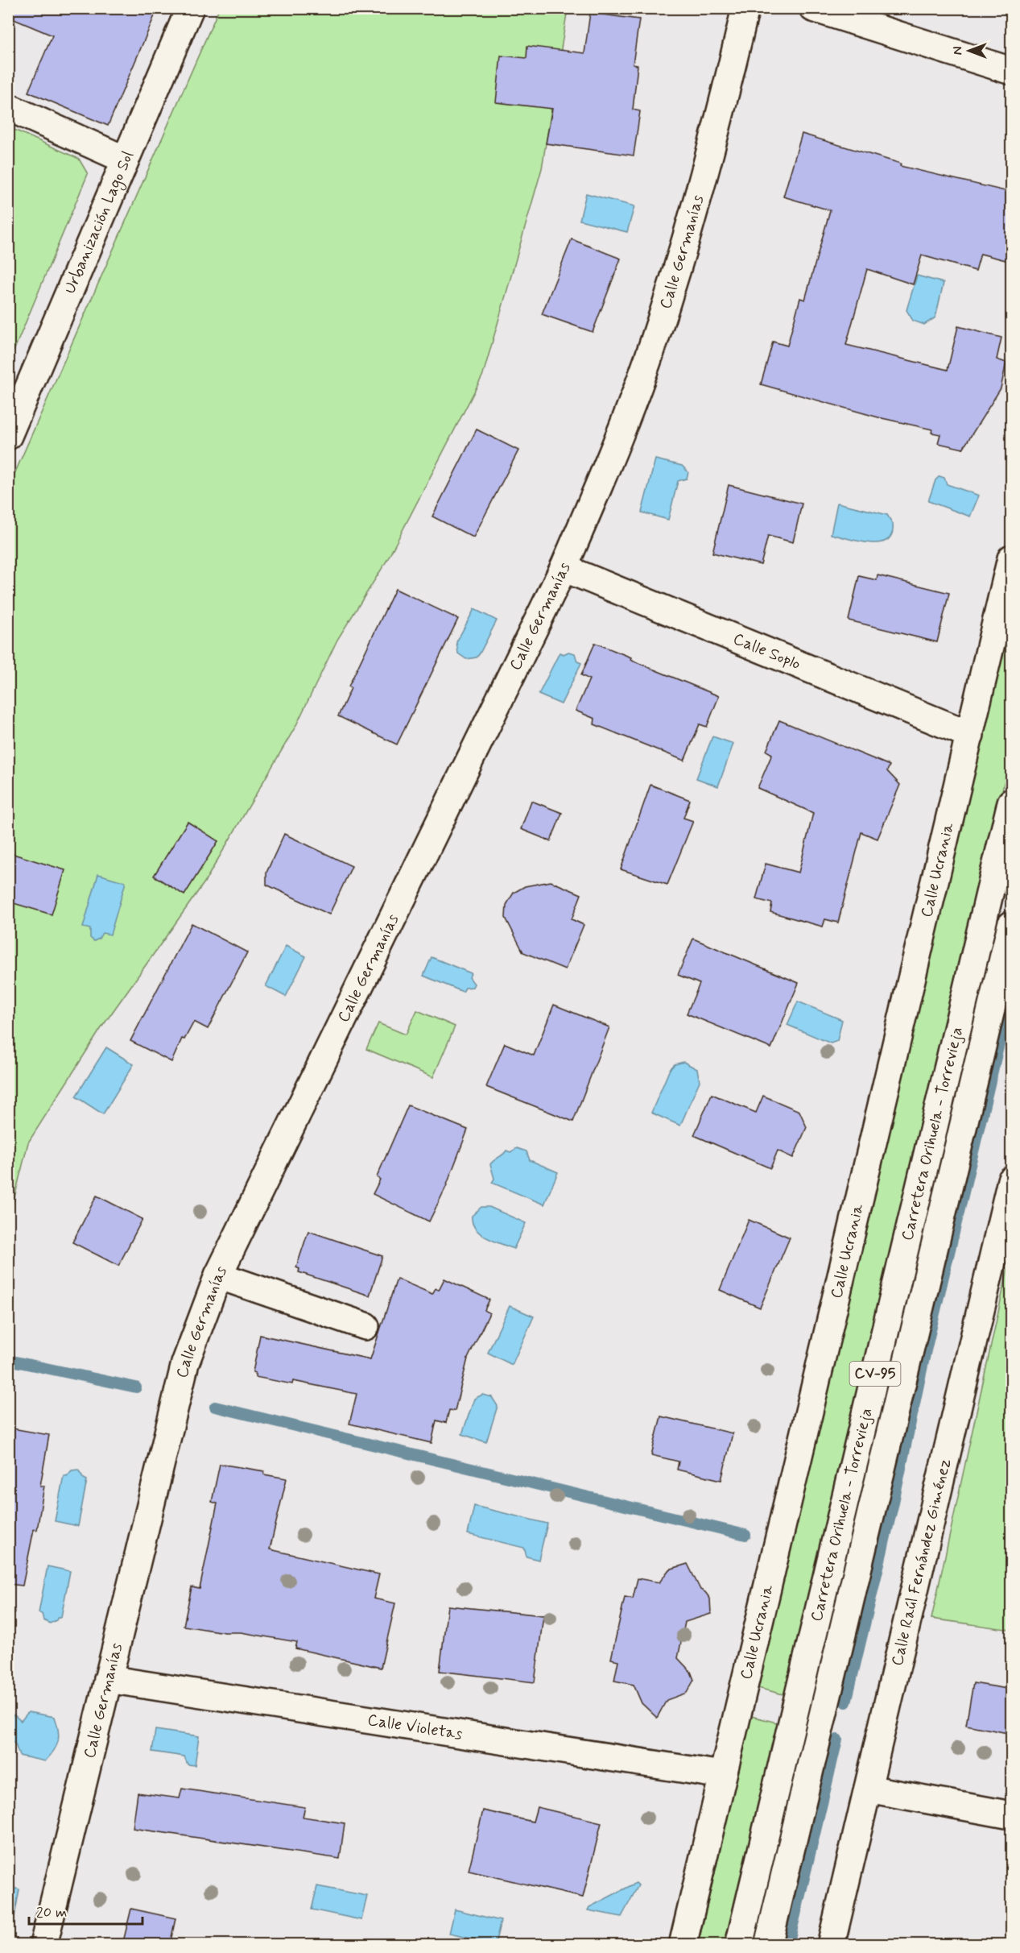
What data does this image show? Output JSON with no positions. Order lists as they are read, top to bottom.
{
  "streets": {
    "street": [
      "Urbanización Lago Sol",
      "Calle Germanías",
      "Calle Soplo",
      "Calle Ucrania",
      "Carretera Orihuela - Torrevieja",
      "CV-95",
      "Calle Raúl Fernández Giménez",
      "Calle Violetas"
    ]
  },
  "crossings": [
    ["Calle Germanías", "Calle Soplo"],
    ["Calle Germanías", "Calle Violetas"],
    ["Calle Soplo", "Calle Ucrania"],
    ["Calle Ucrania", "Calle Violetas"]
  ],
  "scale_bar": "20 m",
  "north": "left"
}
